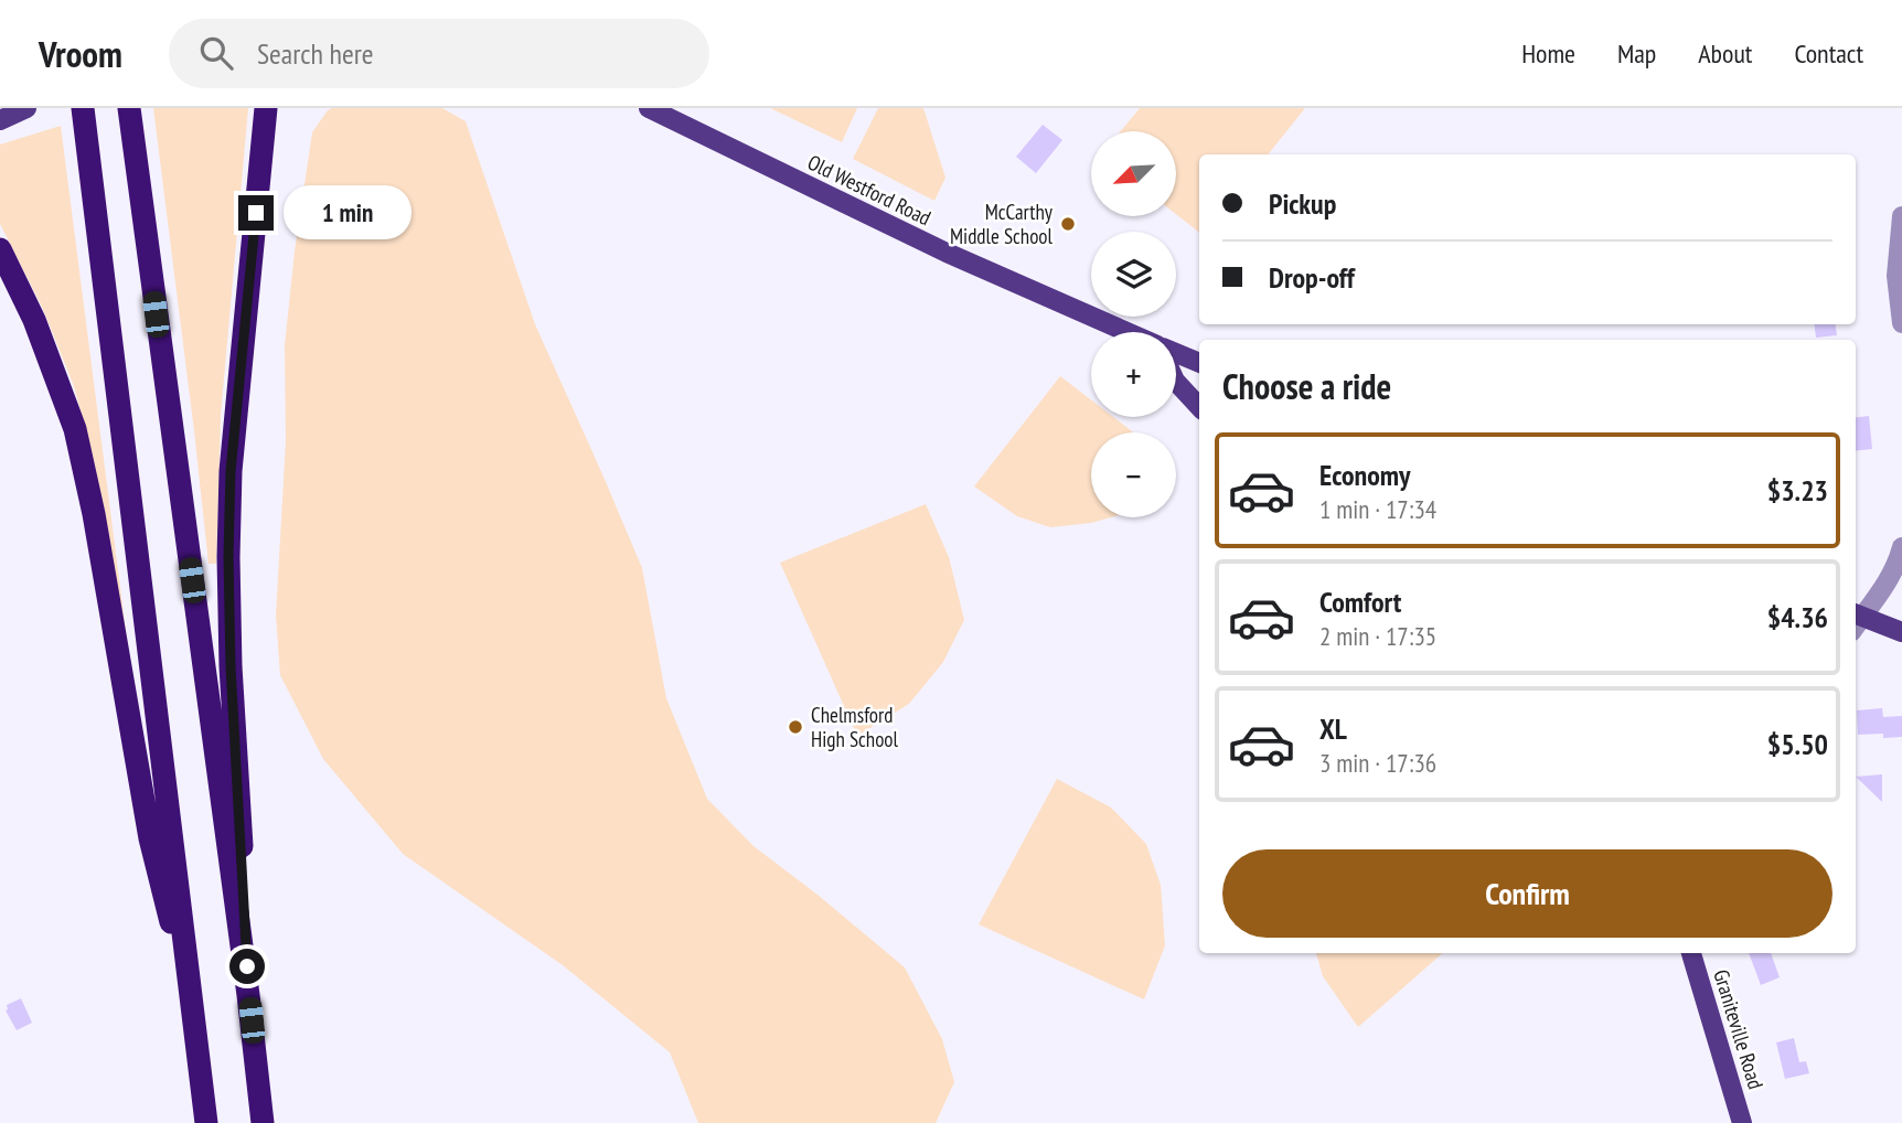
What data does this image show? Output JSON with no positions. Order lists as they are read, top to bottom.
{
  "streets": {
    "main road": ["Old Westford Road", "Graniteville Road"]
  },
  "places": ["McCarthy Middle School", "Chelmsford High School"],
  "north": "bottom left",
  "page": {
    "header": "Vroom",
    "search": "Search here",
    "nav": [
      "Home",
      "Map",
      "About",
      "Contact"
    ],
    "map_buttons": ["+", "−"],
    "banner": ["Pickup", "Drop-off"],
    "bubble": "1 min",
    "heading": "Choose a ride",
    "list": [
      {
        "name": "Economy",
        "note": "1 min · 17:34",
        "value": "$3.23"
      },
      {
        "name": "Comfort",
        "note": "2 min · 17:35",
        "value": "$4.36"
      },
      {
        "name": "XL",
        "note": "3 min · 17:36",
        "value": "$5.50"
      }
    ],
    "buttons": "Confirm"
  }
}
